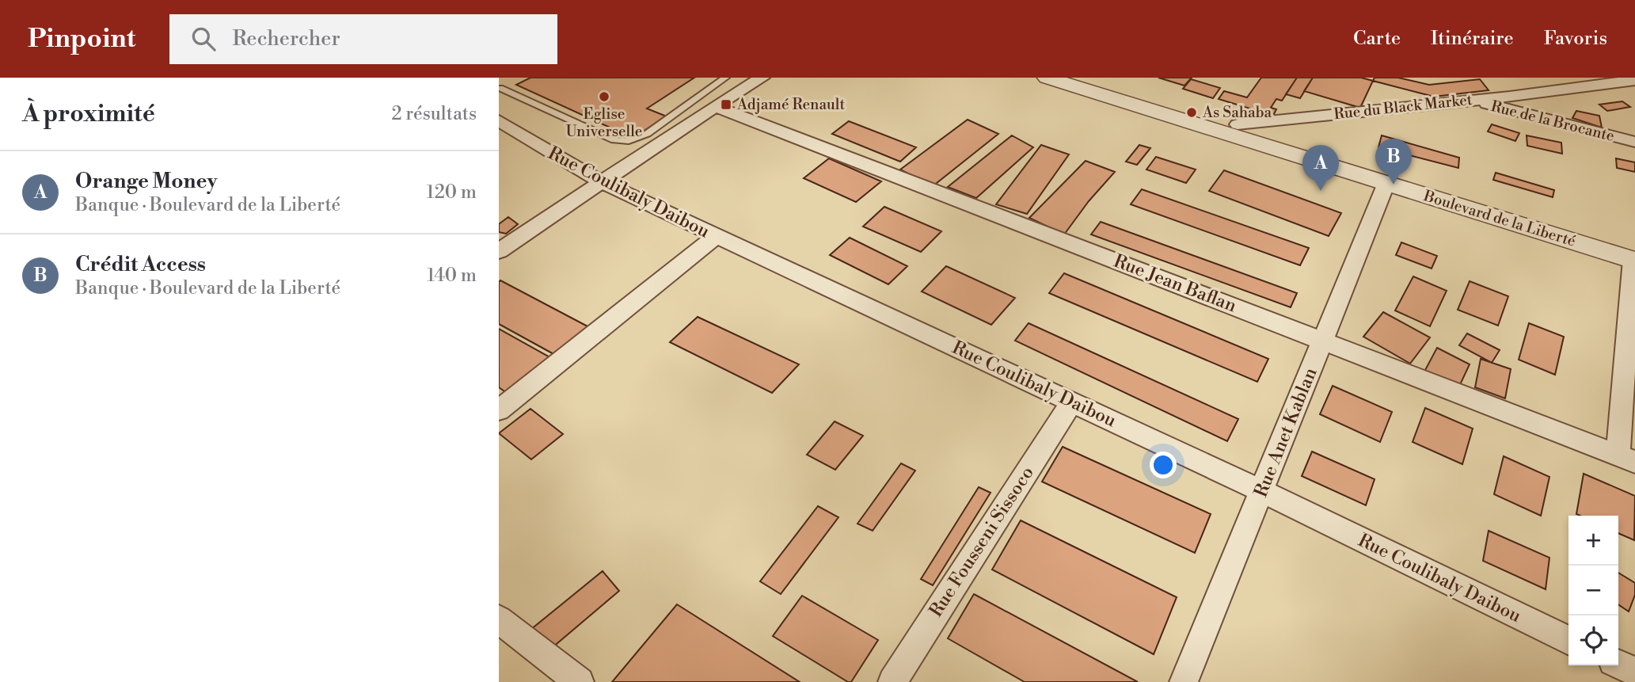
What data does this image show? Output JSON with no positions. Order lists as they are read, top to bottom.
{
  "streets": {
    "street": [
      "Rue du Black Market",
      "Rue de la Brocante",
      "Rue Coulibaly Daibou",
      "Boulevard de la Liberté",
      "Rue Jean Baflan",
      "Rue Anet Kablan",
      "Rue Fousseni Sissoco"
    ]
  },
  "crossings": [
    ["Rue du Black Market", "Rue de la Brocante"],
    ["Rue du Black Market", "Boulevard de la Liberté"],
    ["Rue Coulibaly Daibou", "Rue Anet Kablan"],
    ["Rue Coulibaly Daibou", "Rue Fousseni Sissoco"],
    ["Boulevard de la Liberté", "Rue Anet Kablan"],
    ["Rue Jean Baflan", "Rue Anet Kablan"]
  ],
  "places": {
    "other": ["Eglise Universelle", "As Sahaba"],
    "transit": ["Adjamé Renault"]
  },
  "page": {
    "header": "Pinpoint",
    "search": "Rechercher",
    "nav": ["Carte", "Itinéraire", "Favoris"],
    "heading": ["À proximité", "2 résultats"],
    "pins": ["B", "A"],
    "list": [
      {
        "mark": "A",
        "name": "Orange Money",
        "note": "Banque · Boulevard de la Liberté",
        "value": "120 m"
      },
      {
        "mark": "B",
        "name": "Crédit Access",
        "note": "Banque · Boulevard de la Liberté",
        "value": "140 m"
      }
    ],
    "map_buttons": ["+", "−"]
  }
}
